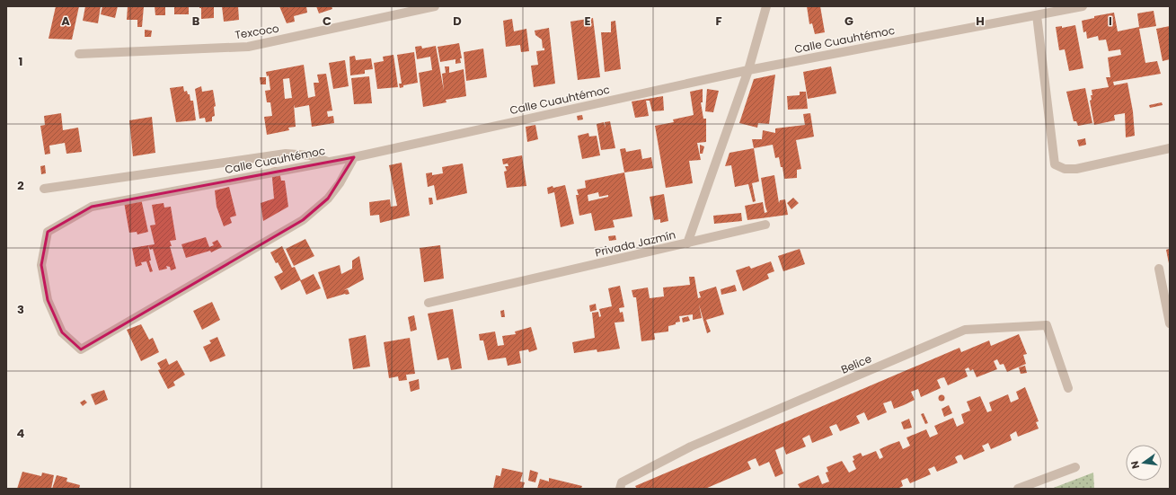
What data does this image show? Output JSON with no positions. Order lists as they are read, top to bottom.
{
  "streets": {
    "street": [
      "Texcoco",
      "Calle Cuauhtémoc",
      "Privada Jazmín",
      "Belice"
    ]
  },
  "crossings": [
    ["Calle Cuauhtémoc", "Privada Jazmín"]
  ],
  "north": "left",
  "grid": {
    "columns": [
      "A",
      "B",
      "C",
      "D",
      "E",
      "F",
      "G",
      "H",
      "I"
    ],
    "rows": [
      "1",
      "2",
      "3",
      "4"
    ]
  }
}
